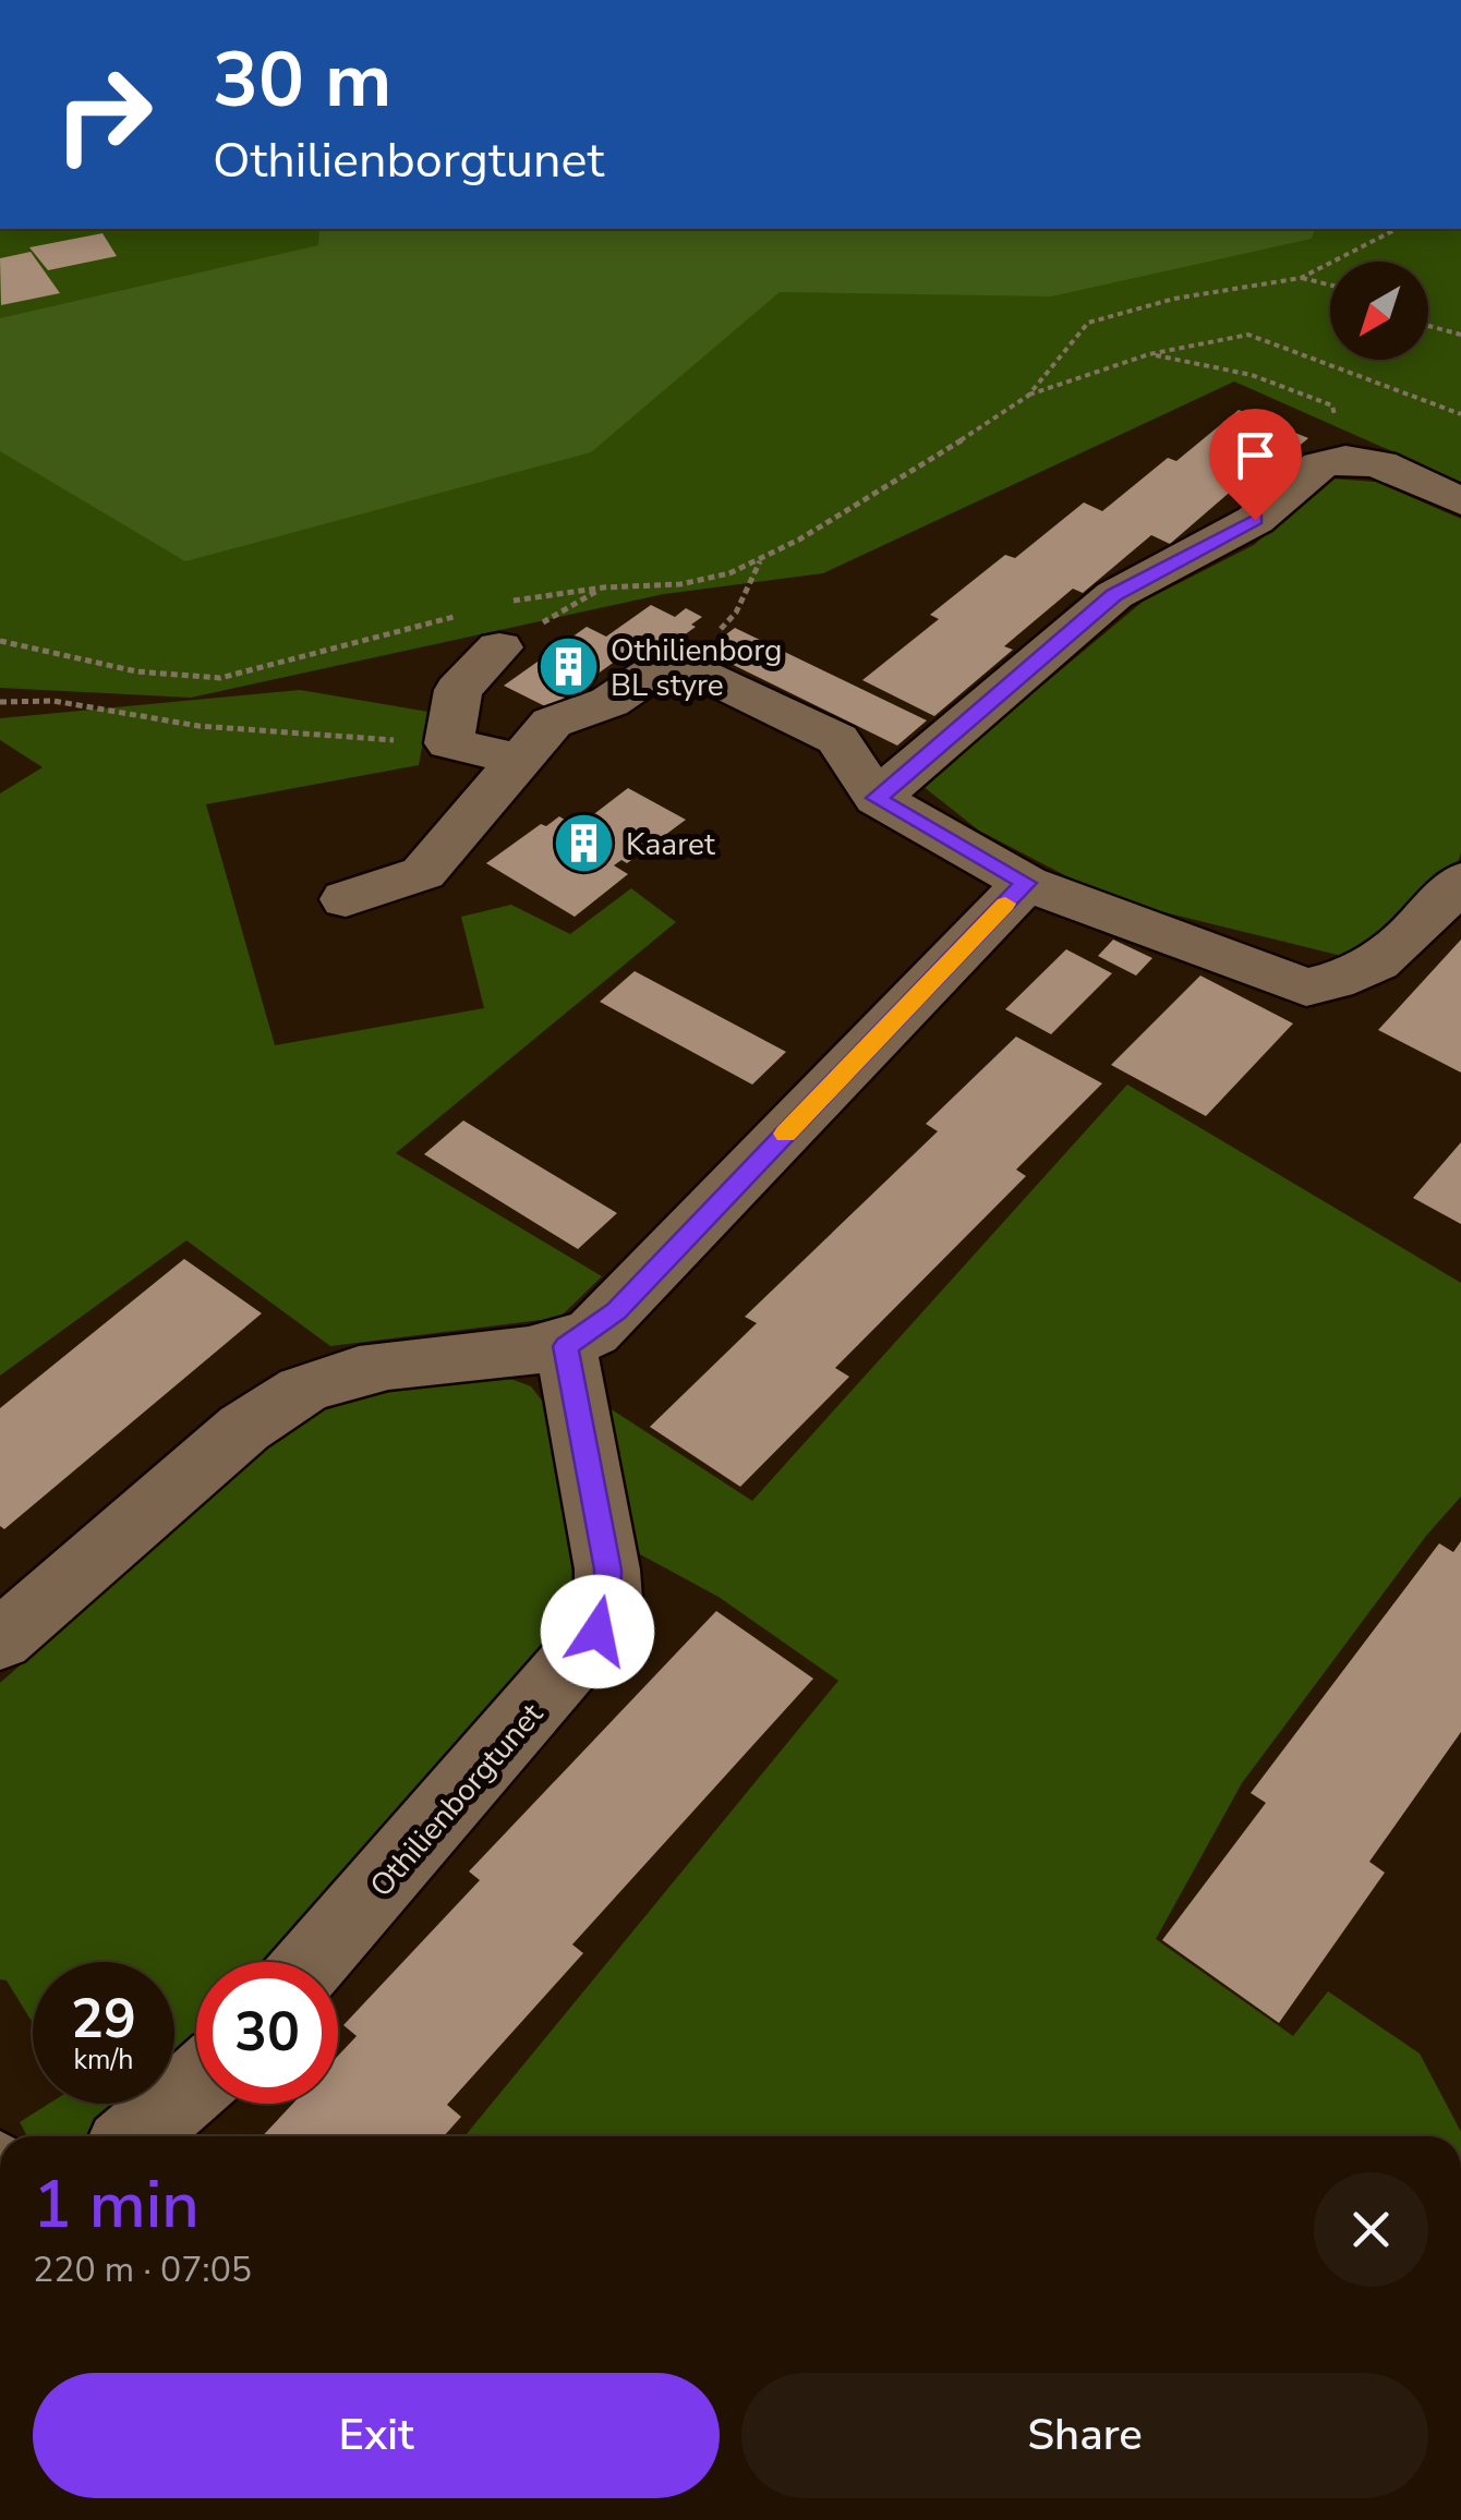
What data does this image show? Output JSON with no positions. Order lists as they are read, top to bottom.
{
  "streets": {
    "street": ["Othilienborgtunet"]
  },
  "places": {
    "building": ["Othilienborg BL styre", "Kaaret"]
  },
  "north": "bottom left",
  "page": {
    "turn": ["30 m", "Othilienborgtunet"],
    "speed": "29 km/h",
    "limit": "30",
    "heading": ["1 min", "220 m · 07:05"],
    "buttons": ["Exit", "Share"]
  }
}
